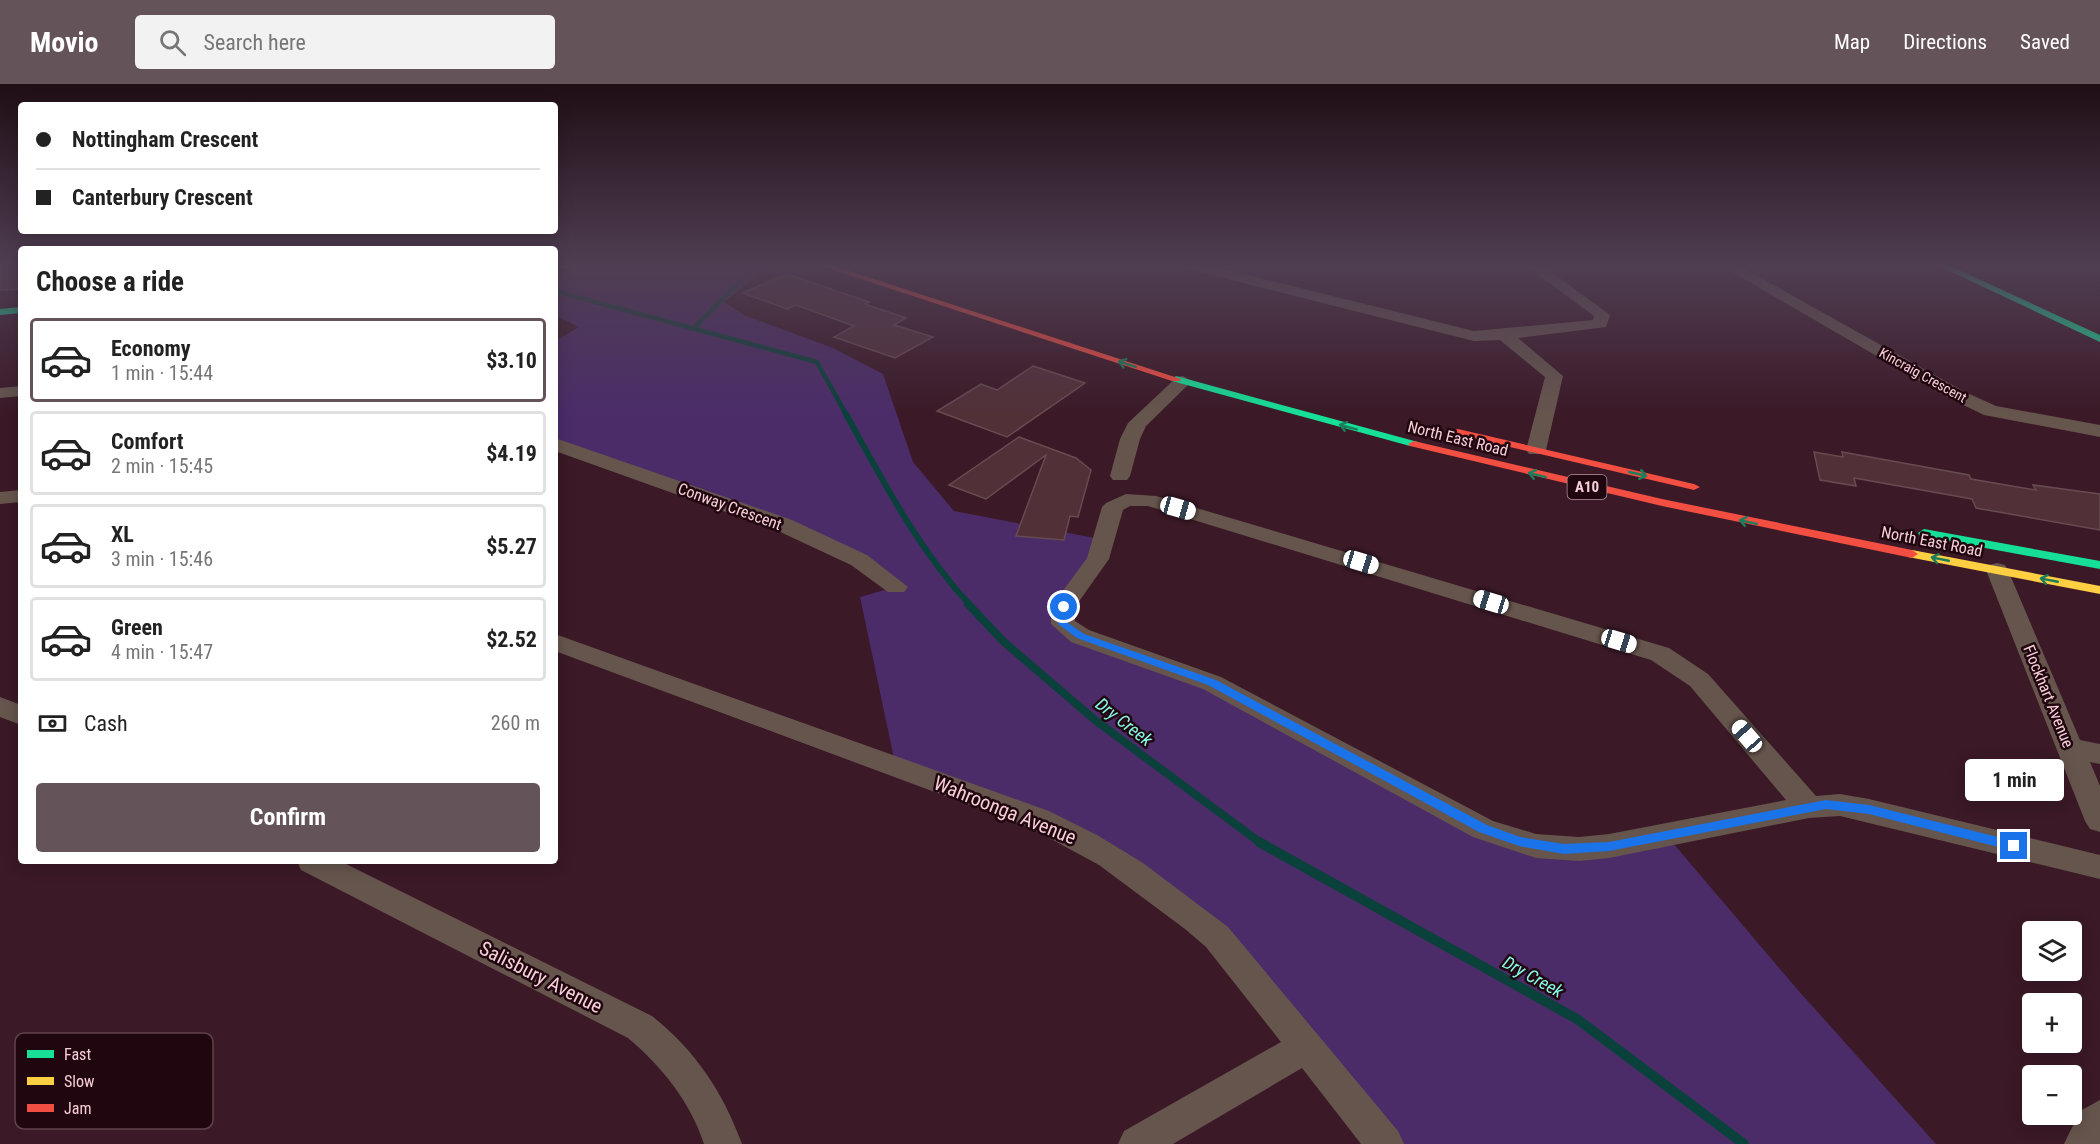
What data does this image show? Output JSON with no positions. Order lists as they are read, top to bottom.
{
  "streets": {
    "main road": ["North East Road", "A10"],
    "street": [
      "Kincraig Crescent",
      "Conway Crescent",
      "Flockhart Avenue",
      "Wahroonga Avenue",
      "Salisbury Avenue"
    ]
  },
  "crossings": [
    ["North East Road", "Flockhart Avenue"]
  ],
  "water": ["Dry Creek"],
  "legend": ["Fast", "Slow", "Jam"],
  "page": {
    "header": "Movio",
    "search": "Search here",
    "nav": ["Map", "Directions", "Saved"],
    "banner": ["Nottingham Crescent", "Canterbury Crescent"],
    "heading": "Choose a ride",
    "list": [
      {
        "name": "Economy",
        "note": "1 min · 15:44",
        "value": "$3.10"
      },
      {
        "name": "Comfort",
        "note": "2 min · 15:45",
        "value": "$4.19"
      },
      {
        "name": "XL",
        "note": "3 min · 15:46",
        "value": "$5.27"
      },
      {
        "name": "Green",
        "note": "4 min · 15:47",
        "value": "$2.52"
      }
    ],
    "pay": ["Cash", "260 m"],
    "bubble": "1 min",
    "buttons": "Confirm",
    "map_buttons": ["+", "−"]
  }
}
